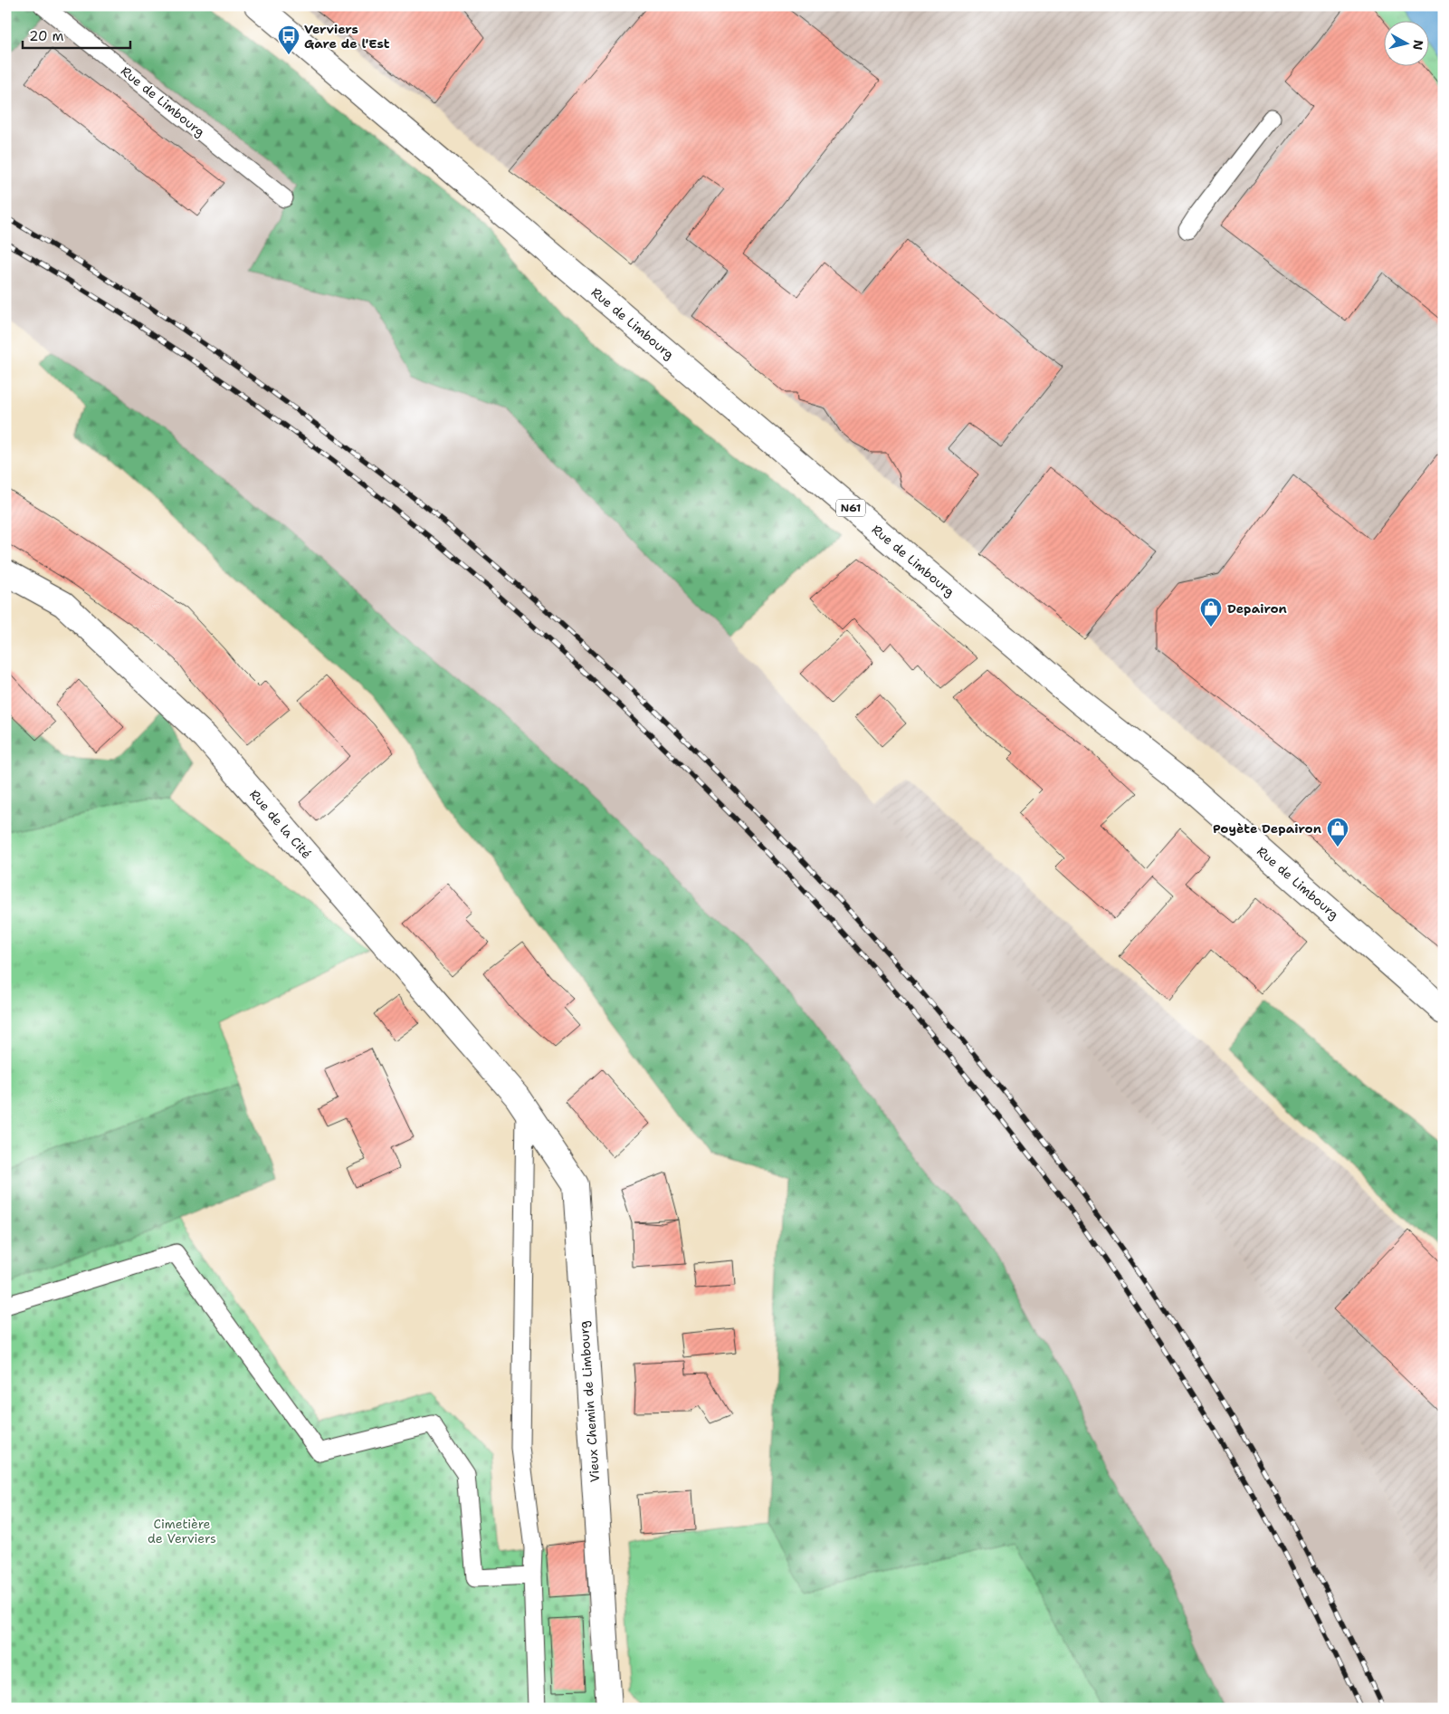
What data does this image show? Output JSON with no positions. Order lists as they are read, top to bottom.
{
  "streets": {
    "main road": [
      "Rue de Limbourg",
      "N61",
      "Rue de la Cité",
      "Vieux Chemin de Limbourg"
    ]
  },
  "crossings": [
    ["Rue de la Cité", "Vieux Chemin de Limbourg"]
  ],
  "parks": ["Cimetière de Verviers"],
  "places": {
    "bus stop": ["Verviers Gare de l'Est"],
    "shop": ["Depairon", "Poyète Depairon"]
  },
  "scale_bar": "20 m",
  "north": "right"
}
